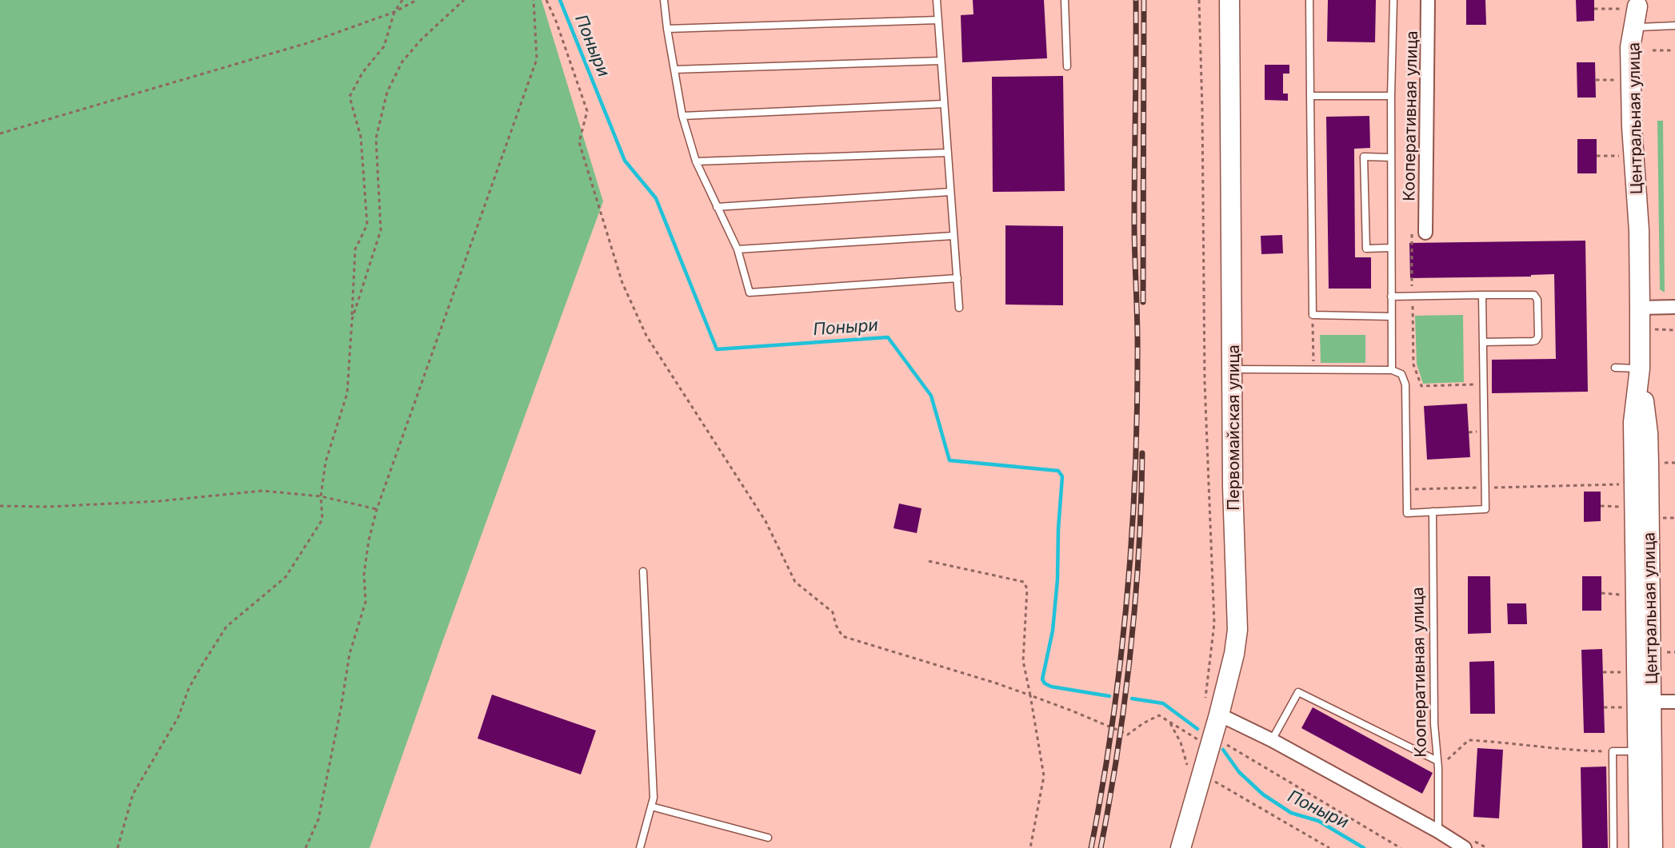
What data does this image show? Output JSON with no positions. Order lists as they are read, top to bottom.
{
  "streets": {
    "main road": ["Центральная улица", "Первомайская улица"],
    "street": ["Кооперативная улица"]
  },
  "water": ["Поныри"]
}
